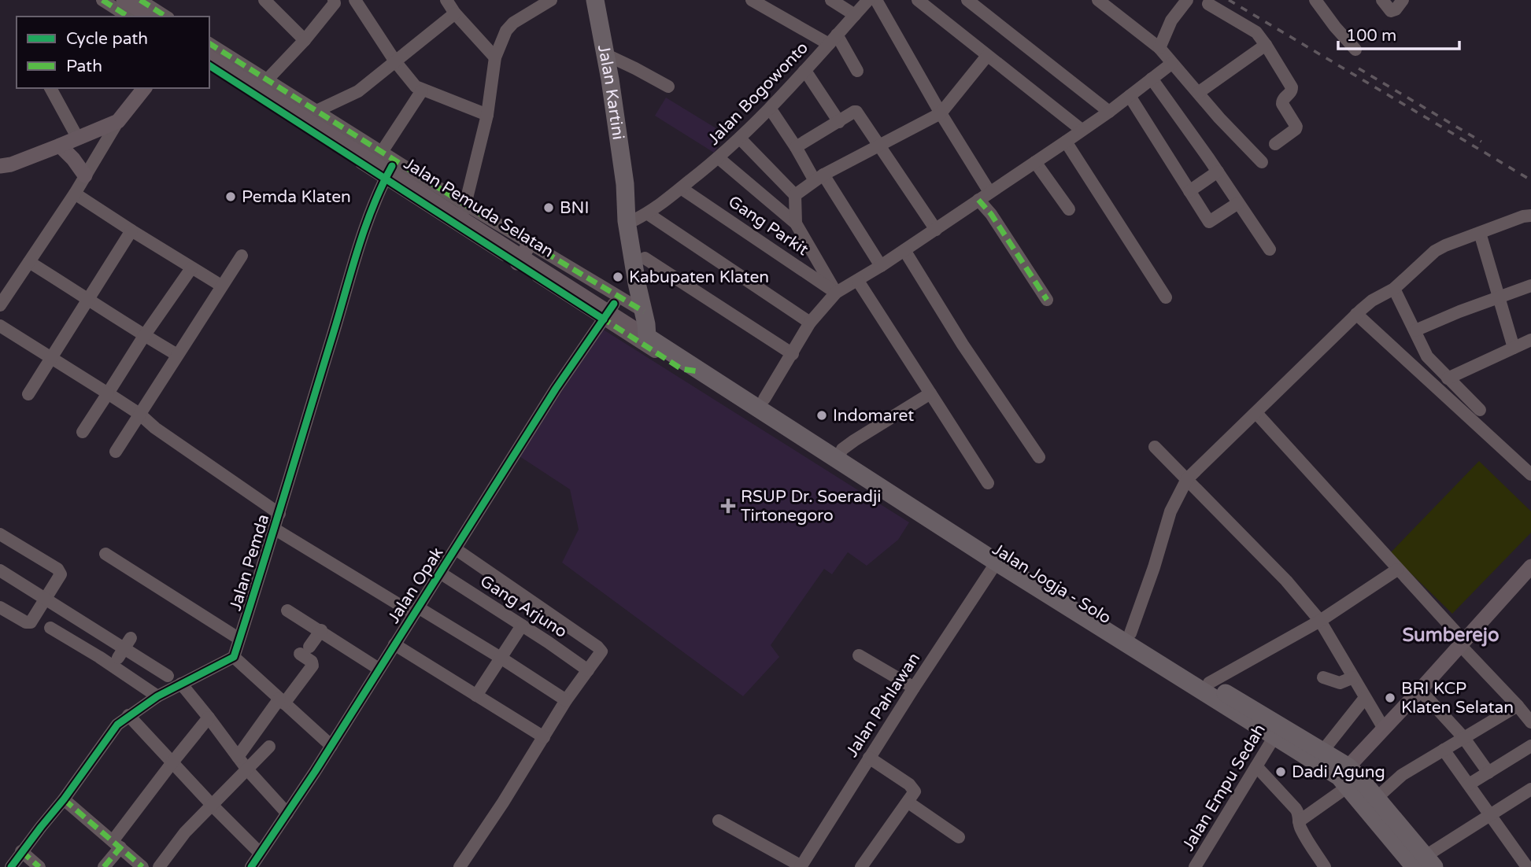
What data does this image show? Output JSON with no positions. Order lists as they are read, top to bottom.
{
  "streets": {
    "highway": ["Jalan Kartini", "Jalan Jogja - Solo"],
    "main road": ["Jalan Pemuda Selatan"],
    "street": [
      "Jalan Bogowonto",
      "Gang Parkit",
      "Jalan Pemda",
      "Jalan Opak",
      "Gang Arjuno",
      "Jalan Pahlawan",
      "Jalan Empu Sedah"
    ]
  },
  "crossings": [
    ["Jalan Kartini", "Jalan Bogowonto"],
    ["Jalan Kartini", "Jalan Pemuda Selatan"],
    ["Jalan Kartini", "Jalan Jogja - Solo"],
    ["Jalan Bogowonto", "Gang Parkit"],
    ["Jalan Pemuda Selatan", "Jalan Pemda"],
    ["Jalan Pemuda Selatan", "Jalan Jogja - Solo"],
    ["Jalan Pemuda Selatan", "Jalan Opak"],
    ["Jalan Jogja - Solo", "Jalan Pahlawan"],
    ["Jalan Jogja - Solo", "Jalan Empu Sedah"],
    ["Jalan Opak", "Gang Arjuno"]
  ],
  "districts": ["Sumberejo"],
  "places": {
    "other": [
      "Pemda Klaten",
      "BNI",
      "Kabupaten Klaten",
      "Indomaret",
      "BRI KCP Klaten Selatan",
      "Dadi Agung"
    ],
    "health": ["RSUP Dr. Soeradji Tirtonegoro"]
  },
  "legend": ["Cycle path", "Path"],
  "scale_bar": "100 m"
}
